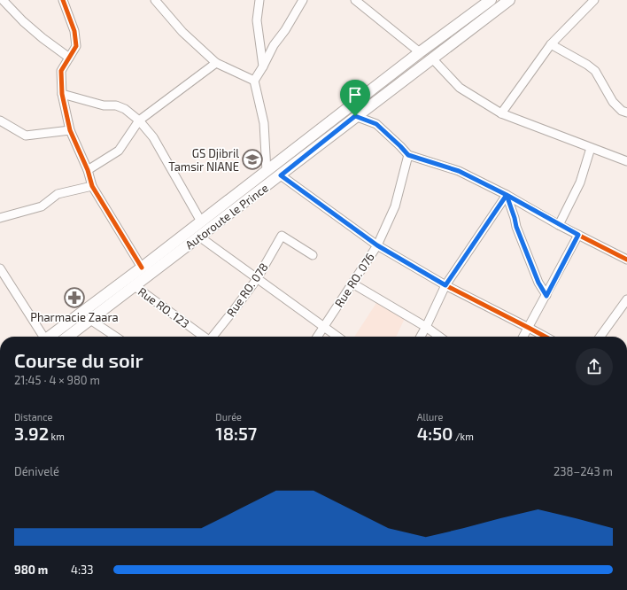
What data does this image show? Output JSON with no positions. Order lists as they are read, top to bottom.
{
  "streets": {
    "main road": ["Autoroute le Prince"],
    "street": ["Rue RO. 076", "Rue RO. 078", "Rue RO. 123"]
  },
  "crossings": [
    ["Autoroute le Prince", "Rue RO. 123"]
  ],
  "places": {
    "school or university": ["GS Djibril Tamsir NIANE"],
    "pharmacy": ["Pharmacie Zaara"]
  },
  "page": {
    "heading": ["Course du soir", "21:45 · 4 × 980 m"],
    "stats": [
      ["Distance", "3.92 km"],
      ["Durée", "18:57"],
      ["Allure", "4:50 /km"]
    ],
    "chart": ["Dénivelé", "238–243 m"],
    "list": [
      {
        "name": "980 m",
        "note": "4:33"
      }
    ]
  }
}
